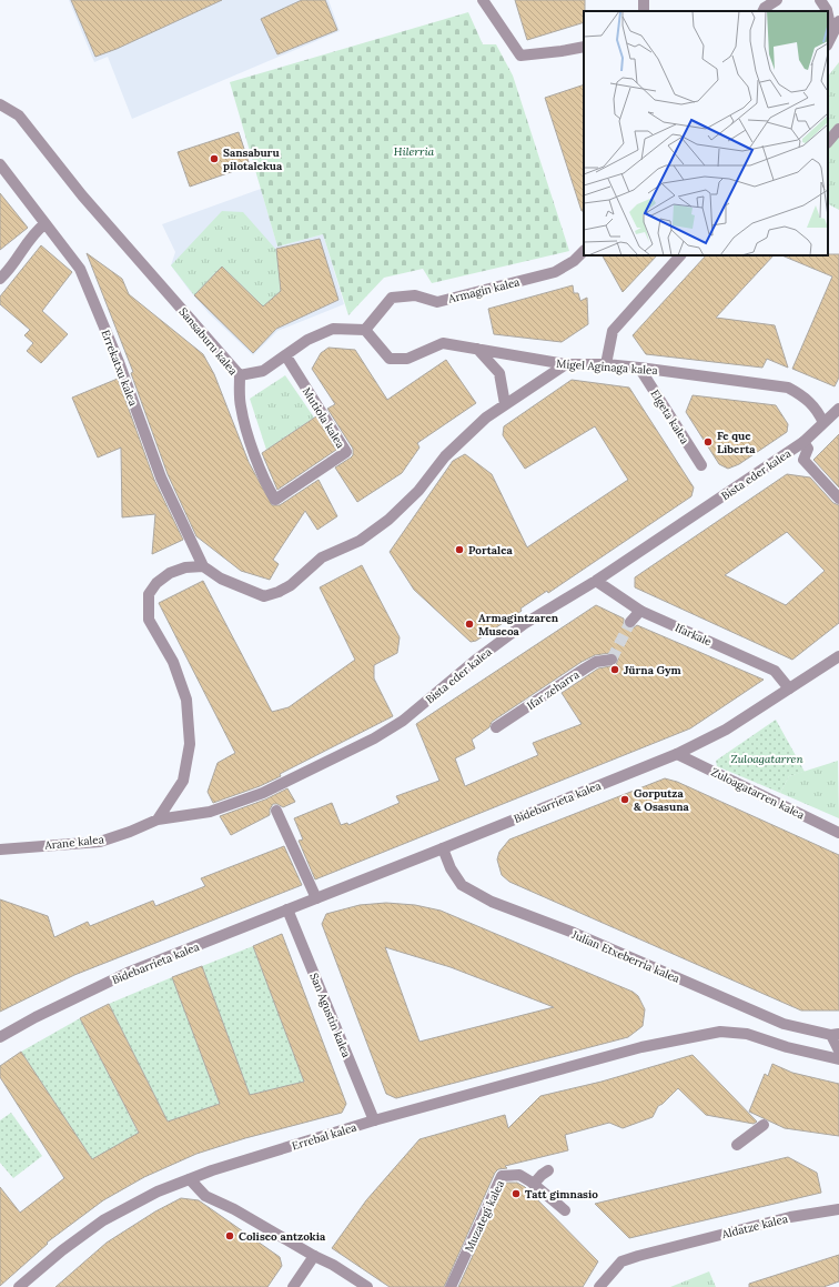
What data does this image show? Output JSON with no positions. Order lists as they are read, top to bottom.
{
  "streets": {
    "street": [
      "Armagin kalea",
      "Sansaburu kalea",
      "Migel Aginaga kalea",
      "Errekatxu kalea",
      "Elgeta kalea",
      "Mutiola kalea",
      "Bista eder kalea",
      "Ifarkale",
      "Ifar zeharra",
      "Zuloagatarren kalea",
      "Bidebarrieta kalea",
      "Arane kalea",
      "Julian Etxeberria kalea",
      "San Agustin kalea",
      "Errebal kalea",
      "Muzategi kalea",
      "Aldatze kalea"
    ]
  },
  "crossings": [
    ["Armagin kalea", "Migel Aginaga kalea"],
    ["Sansaburu kalea", "Mutiola kalea"],
    ["Migel Aginaga kalea", "Elgeta kalea"],
    ["Migel Aginaga kalea", "Bista eder kalea"],
    ["Bista eder kalea", "Ifarkale"],
    ["Bista eder kalea", "Arane kalea"],
    ["Ifarkale", "Bidebarrieta kalea"],
    ["Zuloagatarren kalea", "Bidebarrieta kalea"],
    ["Bidebarrieta kalea", "Julian Etxeberria kalea"],
    ["Bidebarrieta kalea", "San Agustin kalea"],
    ["San Agustin kalea", "Errebal kalea"]
  ],
  "parks": ["Hilerria", "Zuloagatarren"],
  "places": [
    "Sansaburu pilotalekua",
    "Fe que Liberta",
    "Portalea",
    "Armagintzaren Museoa",
    "Jürna Gym",
    "Gorputza & Osasuna",
    "Tatt gimnasio",
    "Coliseo antzokia"
  ]
}
